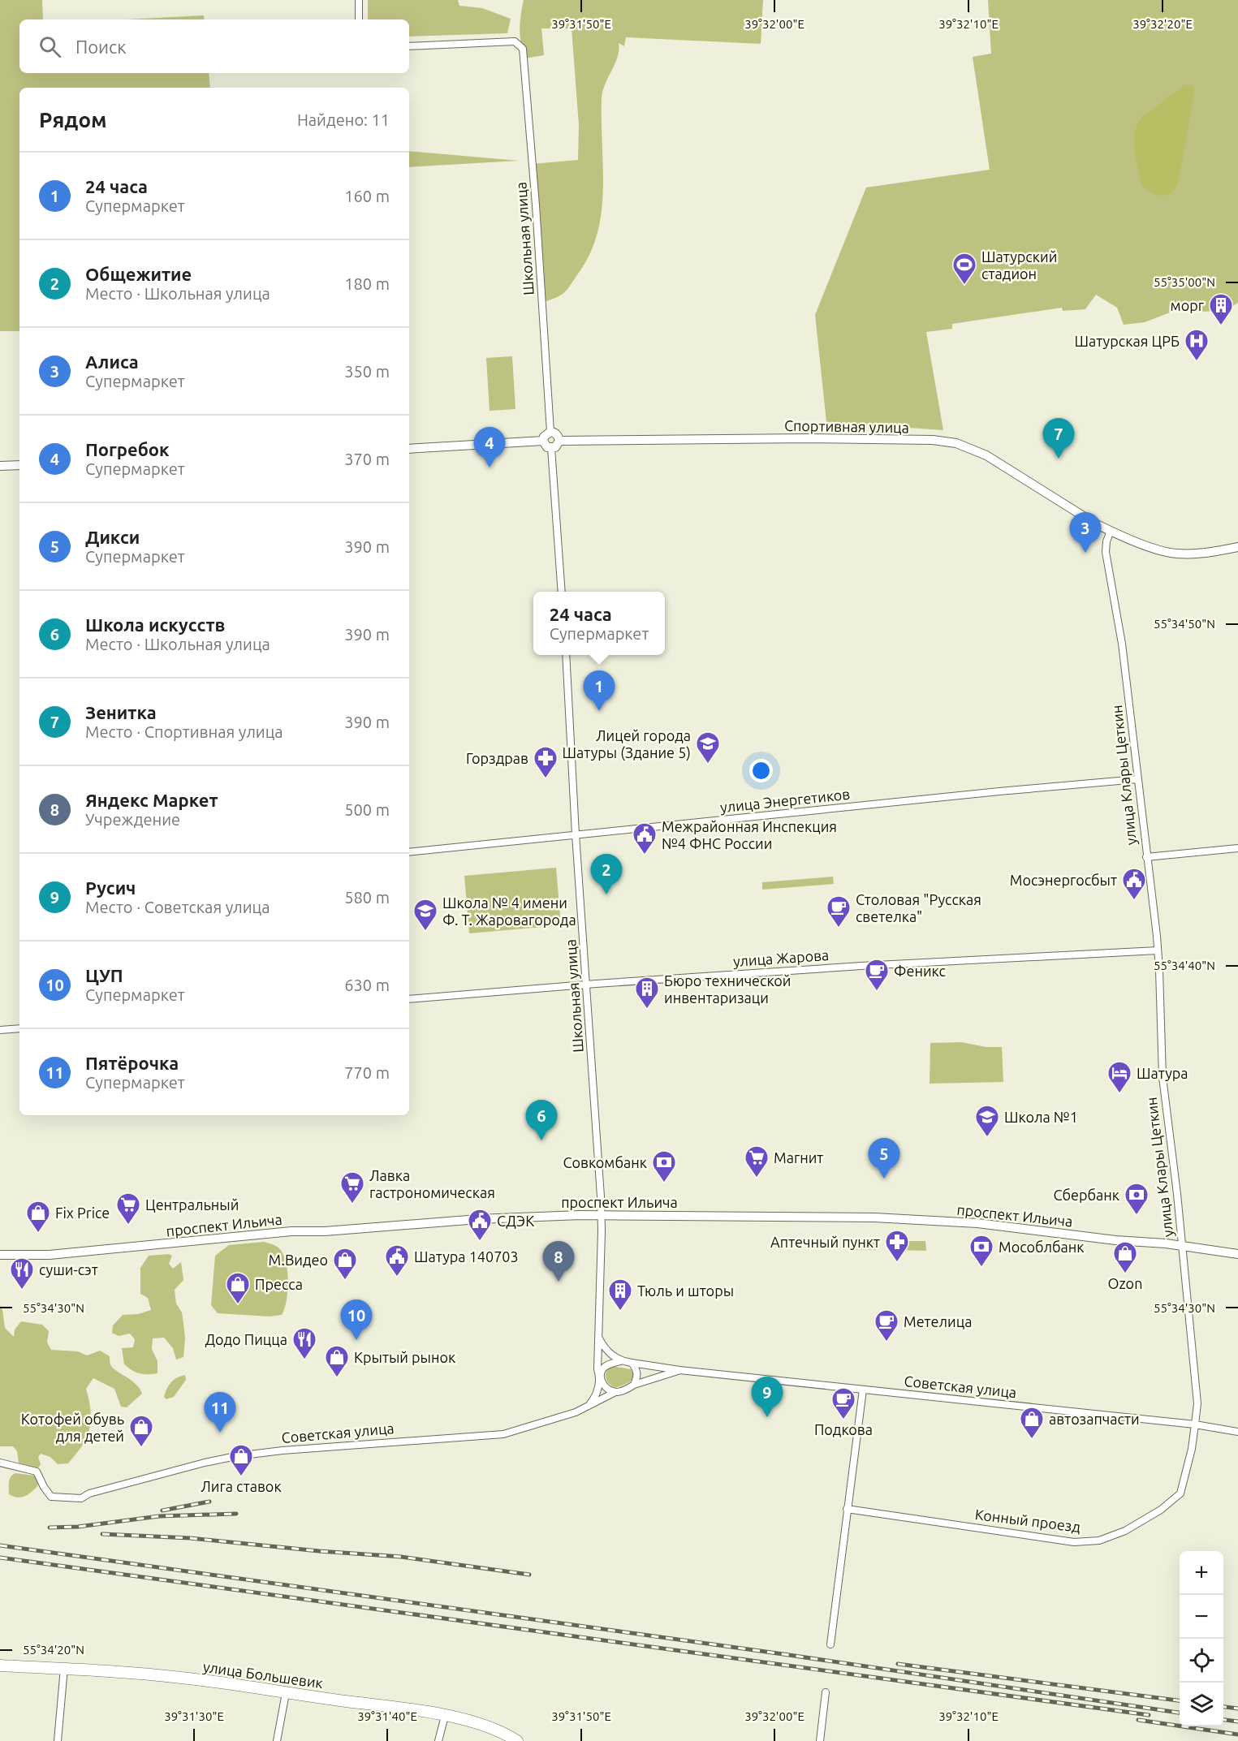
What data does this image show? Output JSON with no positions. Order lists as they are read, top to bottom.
{
  "streets": {
    "main road": ["улица Большевик"],
    "street": [
      "Школьная улица",
      "Спортивная улица",
      "улица Клары Цеткин",
      "улица Энергетиков",
      "улица Жарова",
      "проспект Ильича",
      "Советская улица",
      "Конный проезд"
    ]
  },
  "crossings": [
    ["Школьная улица", "Спортивная улица"],
    ["Школьная улица", "улица Энергетиков"],
    ["Школьная улица", "улица Жарова"],
    ["Школьная улица", "проспект Ильича"],
    ["Школьная улица", "Советская улица"],
    ["Спортивная улица", "улица Клары Цеткин"],
    ["улица Клары Цеткин", "улица Энергетиков"],
    ["улица Клары Цеткин", "улица Жарова"],
    ["улица Клары Цеткин", "проспект Ильича"],
    ["улица Клары Цеткин", "Советская улица"],
    ["улица Клары Цеткин", "Конный проезд"],
    ["Советская улица", "Конный проезд"]
  ],
  "places": {
    "sports": ["Шатурский стадион"],
    "building": ["морг", "Бюро технической инвентаризаци", "Тюль и шторы"],
    "hospital": ["Шатурская ЦРБ"],
    "school or university": ["Лицей города Шатуры (Здание 5)", "Школа № 4 имени Ф. Т. Жаровагорода", "Школа №1"],
    "pharmacy": ["Горздрав", "Аптечный пункт"],
    "public building": [
      "Межрайонная Инспекция №4 ФНС России",
      "Мосэнергосбыт",
      "СДЭК",
      "Шатура 140703"
    ],
    "cafe": [
      "Столовая \"Русская светелка\"",
      "Феникс",
      "Метелица",
      "Подкова"
    ],
    "hotel": ["Шатура"],
    "supermarket": ["Магнит", "Лавка гастрономическая", "Центральный"],
    "bank": ["Совкомбанк", "Сбербанк", "Мособлбанк"],
    "shop": [
      "Fix Price",
      "Ozon",
      "М.Видео",
      "Пресса",
      "Крытый рынок",
      "автозапчасти",
      "Котофей обувь для детей",
      "Лига ставок"
    ],
    "restaurant": ["суши-сэт", "Додо Пицца"]
  },
  "page": {
    "search": "Поиск",
    "heading": ["Рядом", "Найдено: 11"],
    "list": [
      {
        "mark": "1",
        "name": "24 часа",
        "note": "Супермаркет",
        "value": "160 m"
      },
      {
        "mark": "2",
        "name": "Общежитие",
        "note": "Место · Школьная улица",
        "value": "180 m"
      },
      {
        "mark": "3",
        "name": "Алиса",
        "note": "Супермаркет",
        "value": "350 m"
      },
      {
        "mark": "4",
        "name": "Погребок",
        "note": "Супермаркет",
        "value": "370 m"
      },
      {
        "mark": "5",
        "name": "Дикси",
        "note": "Супермаркет",
        "value": "390 m"
      },
      {
        "mark": "6",
        "name": "Школа искусств",
        "note": "Место · Школьная улица",
        "value": "390 m"
      },
      {
        "mark": "7",
        "name": "Зенитка",
        "note": "Место · Спортивная улица",
        "value": "390 m"
      },
      {
        "mark": "8",
        "name": "Яндекс Маркет",
        "note": "Учреждение",
        "value": "500 m"
      },
      {
        "mark": "9",
        "name": "Русич",
        "note": "Место · Советская улица",
        "value": "580 m"
      },
      {
        "mark": "10",
        "name": "ЦУП",
        "note": "Супермаркет",
        "value": "630 m"
      },
      {
        "mark": "11",
        "name": "Пятёрочка",
        "note": "Супермаркет",
        "value": "770 m"
      }
    ],
    "pins": [
      "7",
      "4",
      "3",
      "1",
      "2",
      "6",
      "5",
      "8",
      "10",
      "9",
      "11"
    ],
    "popup": ["24 часа", "Супермаркет"],
    "map_buttons": ["+", "−"]
  },
  "coordinates": [
    "39°31'50\"E",
    "39°32'00\"E",
    "39°32'10\"E",
    "39°32'20\"E",
    "55°35'00\"N",
    "55°34'50\"N",
    "55°34'40\"N",
    "55°34'30\"N",
    "55°34'20\"N",
    "39°31'30\"E",
    "39°31'40\"E"
  ]
}
